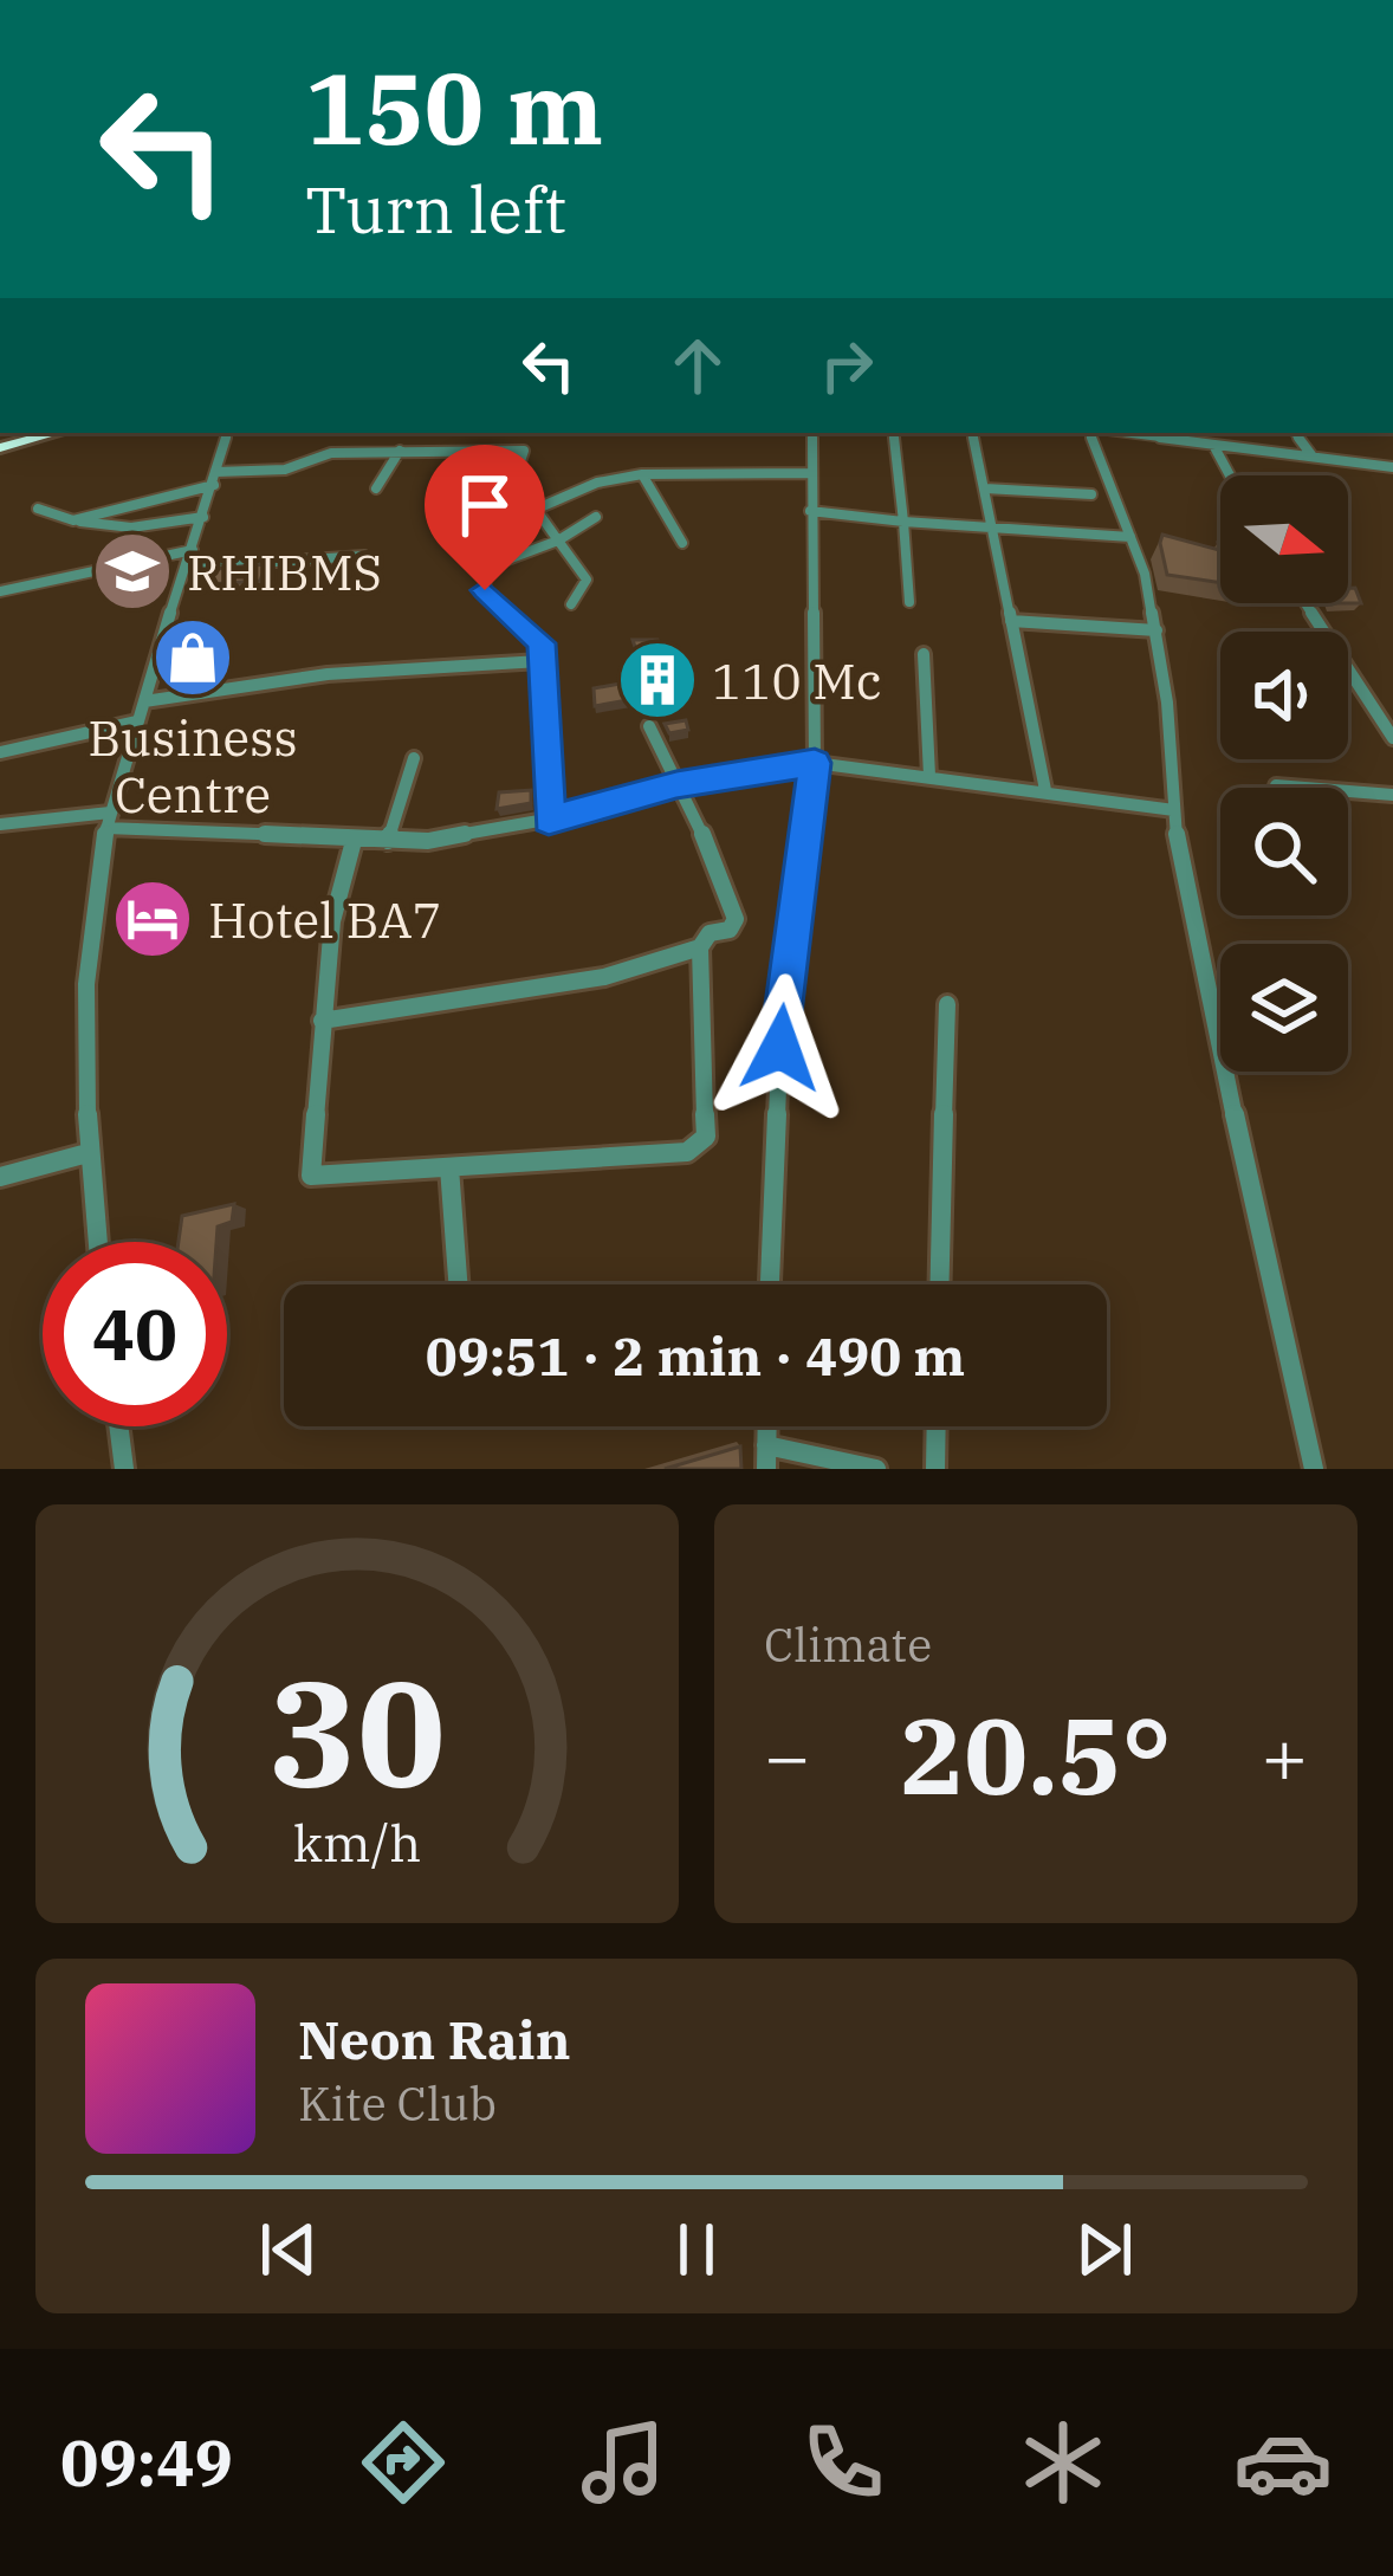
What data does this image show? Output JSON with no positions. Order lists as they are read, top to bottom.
{
  "places": {
    "school or university": ["RHIBMS"],
    "shop": ["Business Centre"],
    "building": ["110 Mc"],
    "hotel": ["Hotel BA7"]
  },
  "north": "right",
  "page": {
    "turn": ["150 m", "Turn left"],
    "limit": "40",
    "trip": "09:51 · 2 min · 490 m",
    "tile": "Climate",
    "heat": ["−", "20.5°", "+"],
    "song": ["Neon Rain", "Kite Club"],
    "tabs": "09:49",
    "gauge": ["30", "km/h"]
  }
}
